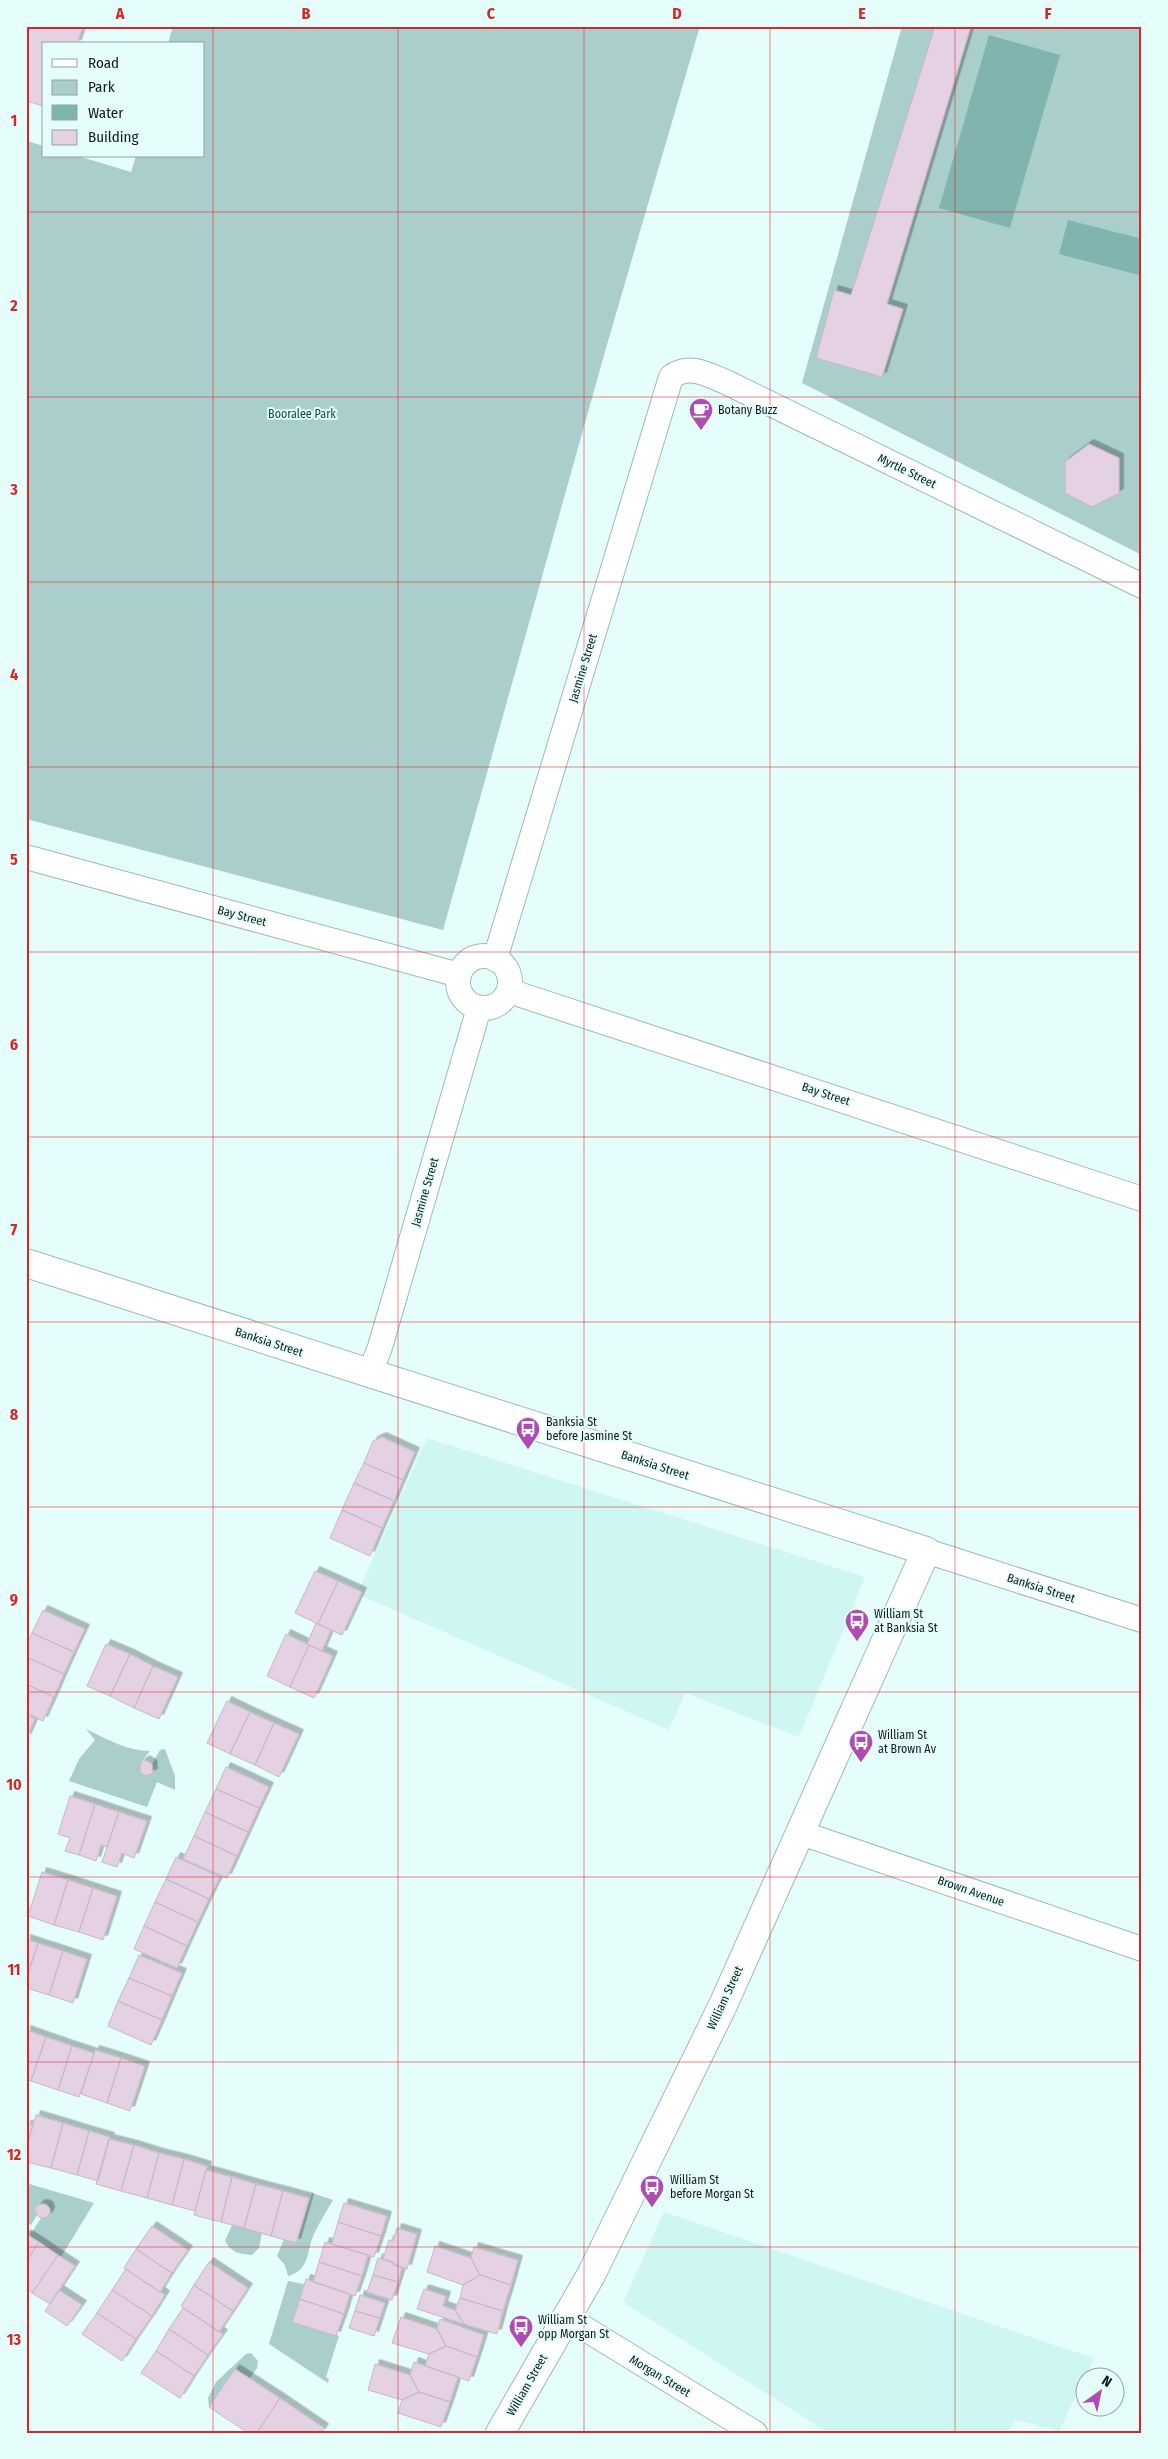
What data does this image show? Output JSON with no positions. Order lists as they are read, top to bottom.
{
  "streets": {
    "street": [
      "Myrtle Street",
      "Jasmine Street",
      "Bay Street",
      "Banksia Street",
      "Brown Avenue",
      "William Street",
      "Morgan Street"
    ]
  },
  "crossings": [
    ["Myrtle Street", "Jasmine Street"],
    ["Jasmine Street", "Bay Street"],
    ["Jasmine Street", "Banksia Street"],
    ["Banksia Street", "William Street"],
    ["Brown Avenue", "William Street"],
    ["William Street", "Morgan Street"]
  ],
  "parks": ["Booralee Park"],
  "places": {
    "cafe": ["Botany Buzz"],
    "bus stop": [
      "Banksia St before Jasmine St",
      "William St at Banksia St",
      "William St at Brown Av",
      "William St before Morgan St",
      "William St opp Morgan St"
    ]
  },
  "legend": [
    "Road",
    "Park",
    "Water",
    "Building"
  ],
  "north": "top right",
  "grid": {
    "columns": [
      "A",
      "B",
      "C",
      "D",
      "E",
      "F"
    ],
    "rows": [
      "1",
      "2",
      "3",
      "4",
      "5",
      "6",
      "7",
      "8",
      "9",
      "10",
      "11",
      "12",
      "13"
    ]
  }
}
